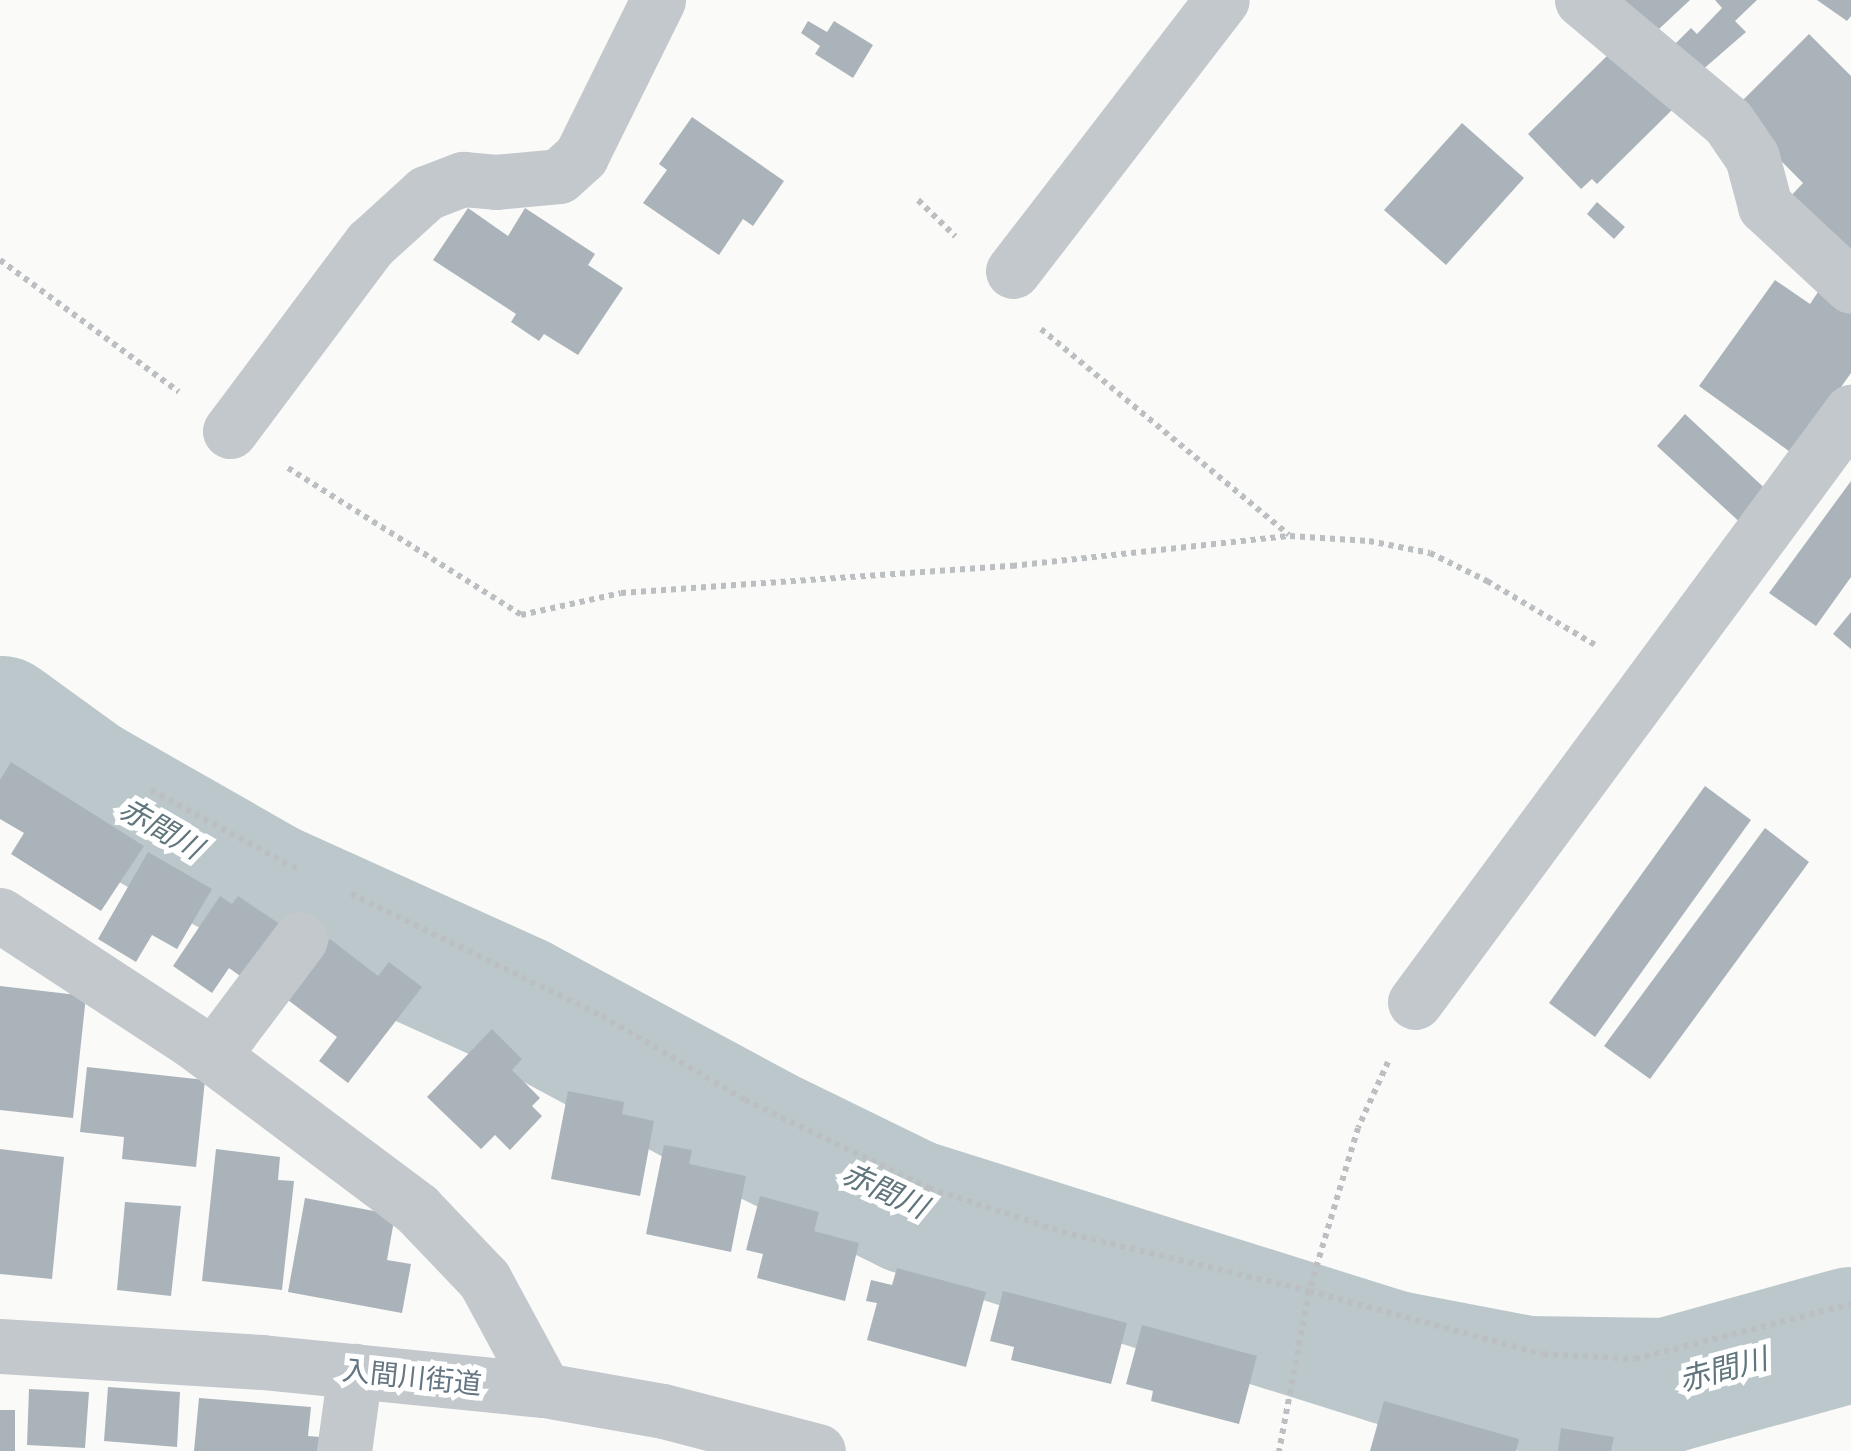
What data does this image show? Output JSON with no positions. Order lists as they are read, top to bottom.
{
  "streets": {
    "street": ["入間川街道"]
  },
  "water": ["赤間川"]
}
